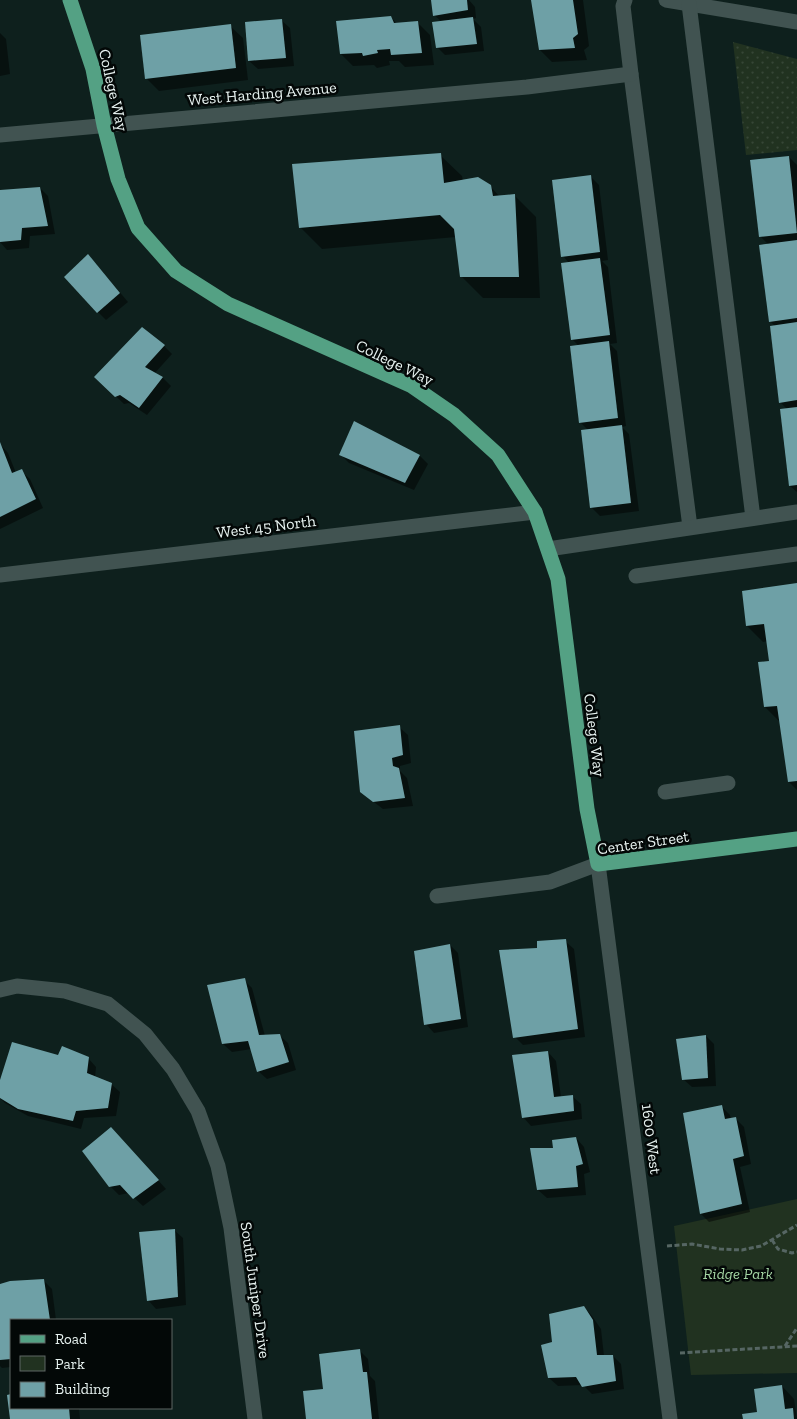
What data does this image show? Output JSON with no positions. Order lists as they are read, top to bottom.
{
  "streets": {
    "main road": ["College Way", "Center Street"],
    "street": [
      "West Harding Avenue",
      "West 45 North",
      "1600 West",
      "South Juniper Drive"
    ]
  },
  "crossings": [
    ["College Way", "West Harding Avenue"],
    ["College Way", "West 45 North"],
    ["College Way", "Center Street"],
    ["College Way", "1600 West"],
    ["Center Street", "1600 West"]
  ],
  "parks": ["Ridge Park"],
  "legend": ["Road", "Park", "Building"]
}
